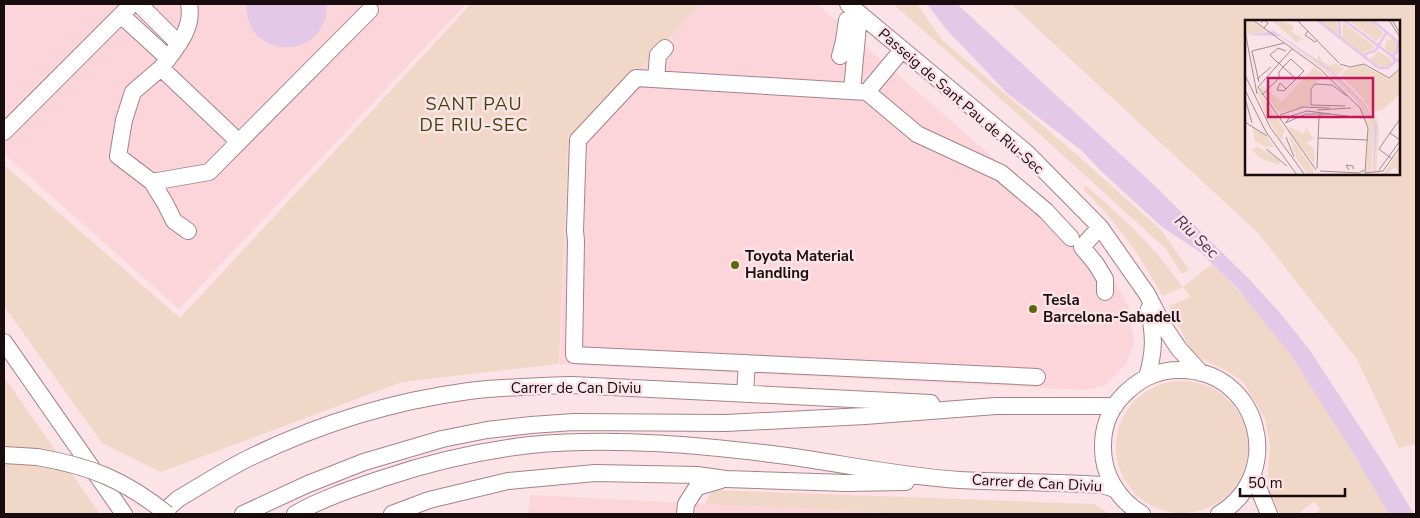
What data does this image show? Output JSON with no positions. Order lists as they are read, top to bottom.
{
  "streets": {
    "street": ["Passeig de Sant Pau de Riu-Sec", "Carrer de Can Diviu"]
  },
  "districts": ["SANT PAU DE RIU-SEC"],
  "water": ["Riu Sec"],
  "places": ["Toyota Material Handling", "Tesla Barcelona-Sabadell"],
  "scale_bar": "50 m"
}
